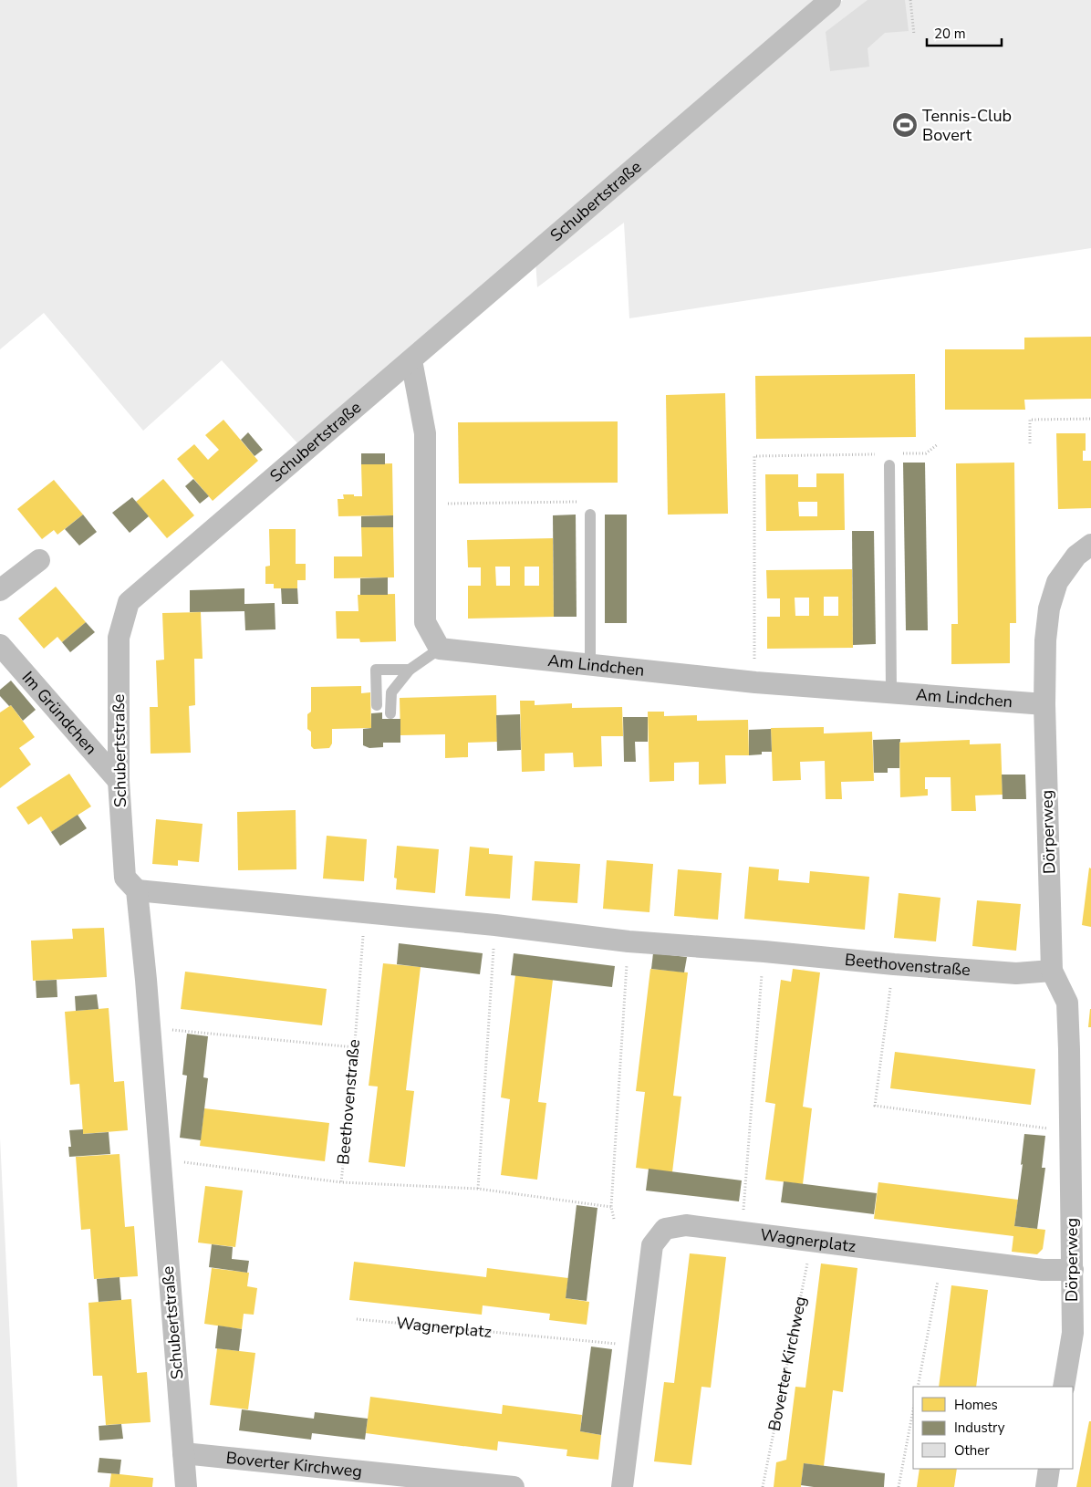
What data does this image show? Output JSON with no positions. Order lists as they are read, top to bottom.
{
  "streets": {
    "street": [
      "Schubertstraße",
      "Am Lindchen",
      "Im Gründchen",
      "Dörperweg",
      "Beethovenstraße",
      "Wagnerplatz",
      "Boverter Kirchweg"
    ]
  },
  "crossings": [
    ["Schubertstraße", "Im Gründchen"],
    ["Schubertstraße", "Beethovenstraße"],
    ["Schubertstraße", "Boverter Kirchweg"],
    ["Am Lindchen", "Dörperweg"],
    ["Dörperweg", "Beethovenstraße"],
    ["Dörperweg", "Wagnerplatz"],
    ["Wagnerplatz", "Boverter Kirchweg"]
  ],
  "places": {
    "sports": ["Tennis-Club Bovert"]
  },
  "legend": ["Homes", "Industry", "Other"],
  "scale_bar": "20 m"
}
